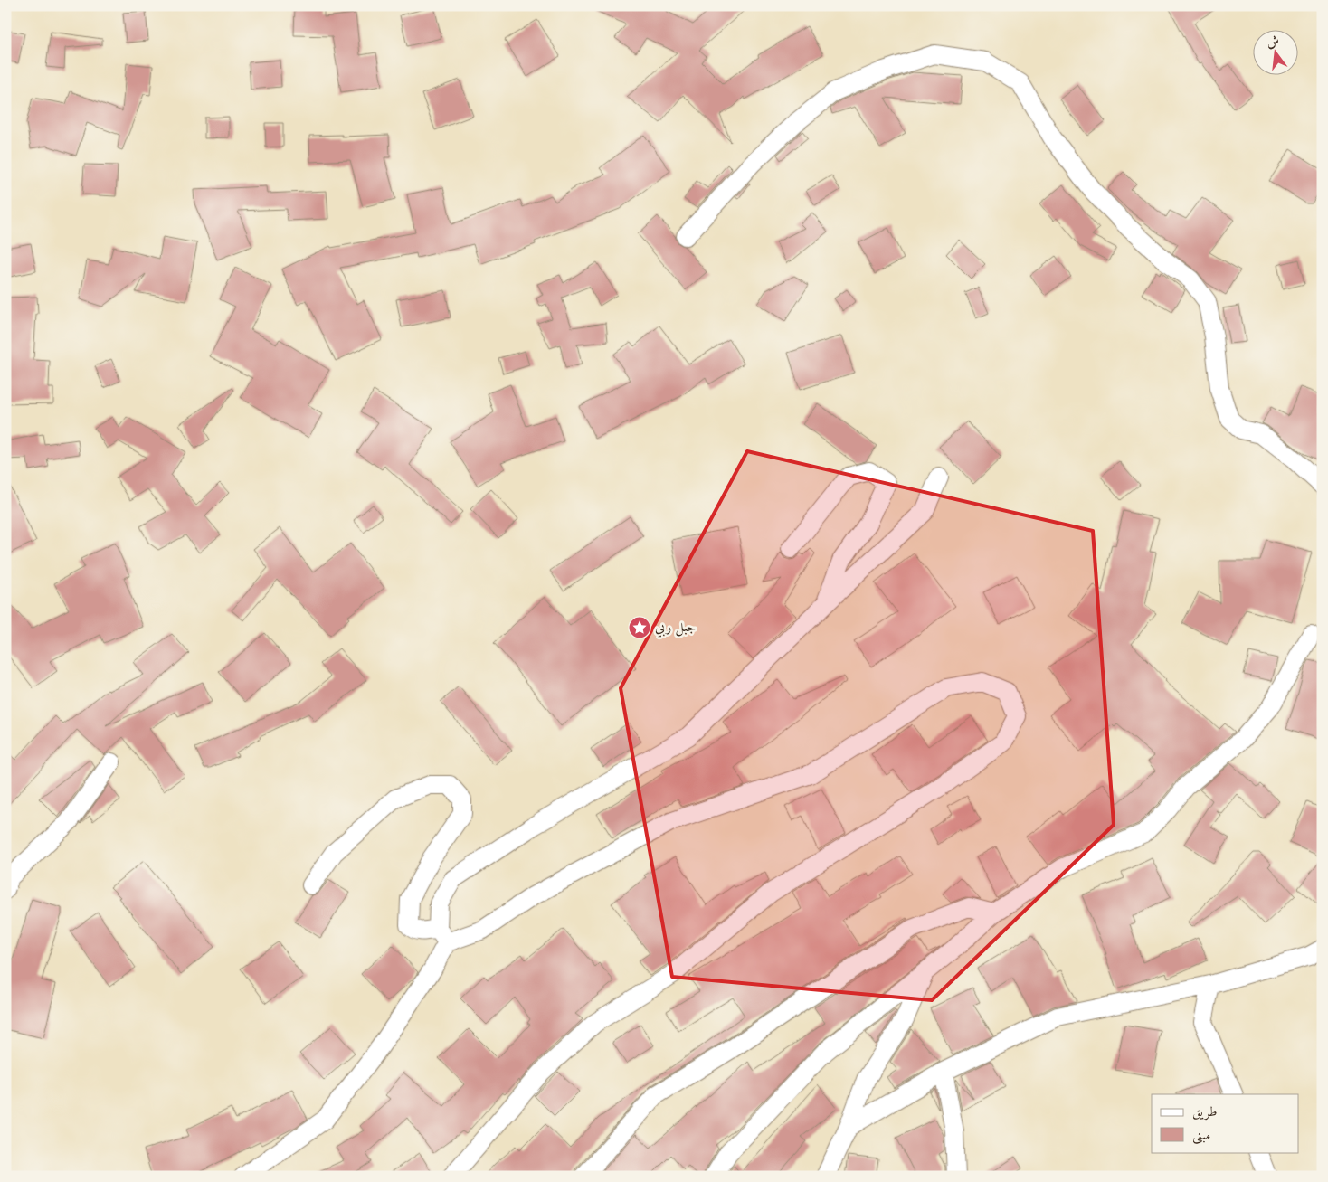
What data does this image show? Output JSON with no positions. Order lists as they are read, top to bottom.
{
  "places": {
    "place": ["جبل ربي"]
  },
  "legend": ["طريق", "مبنى"],
  "north": "top"
}
